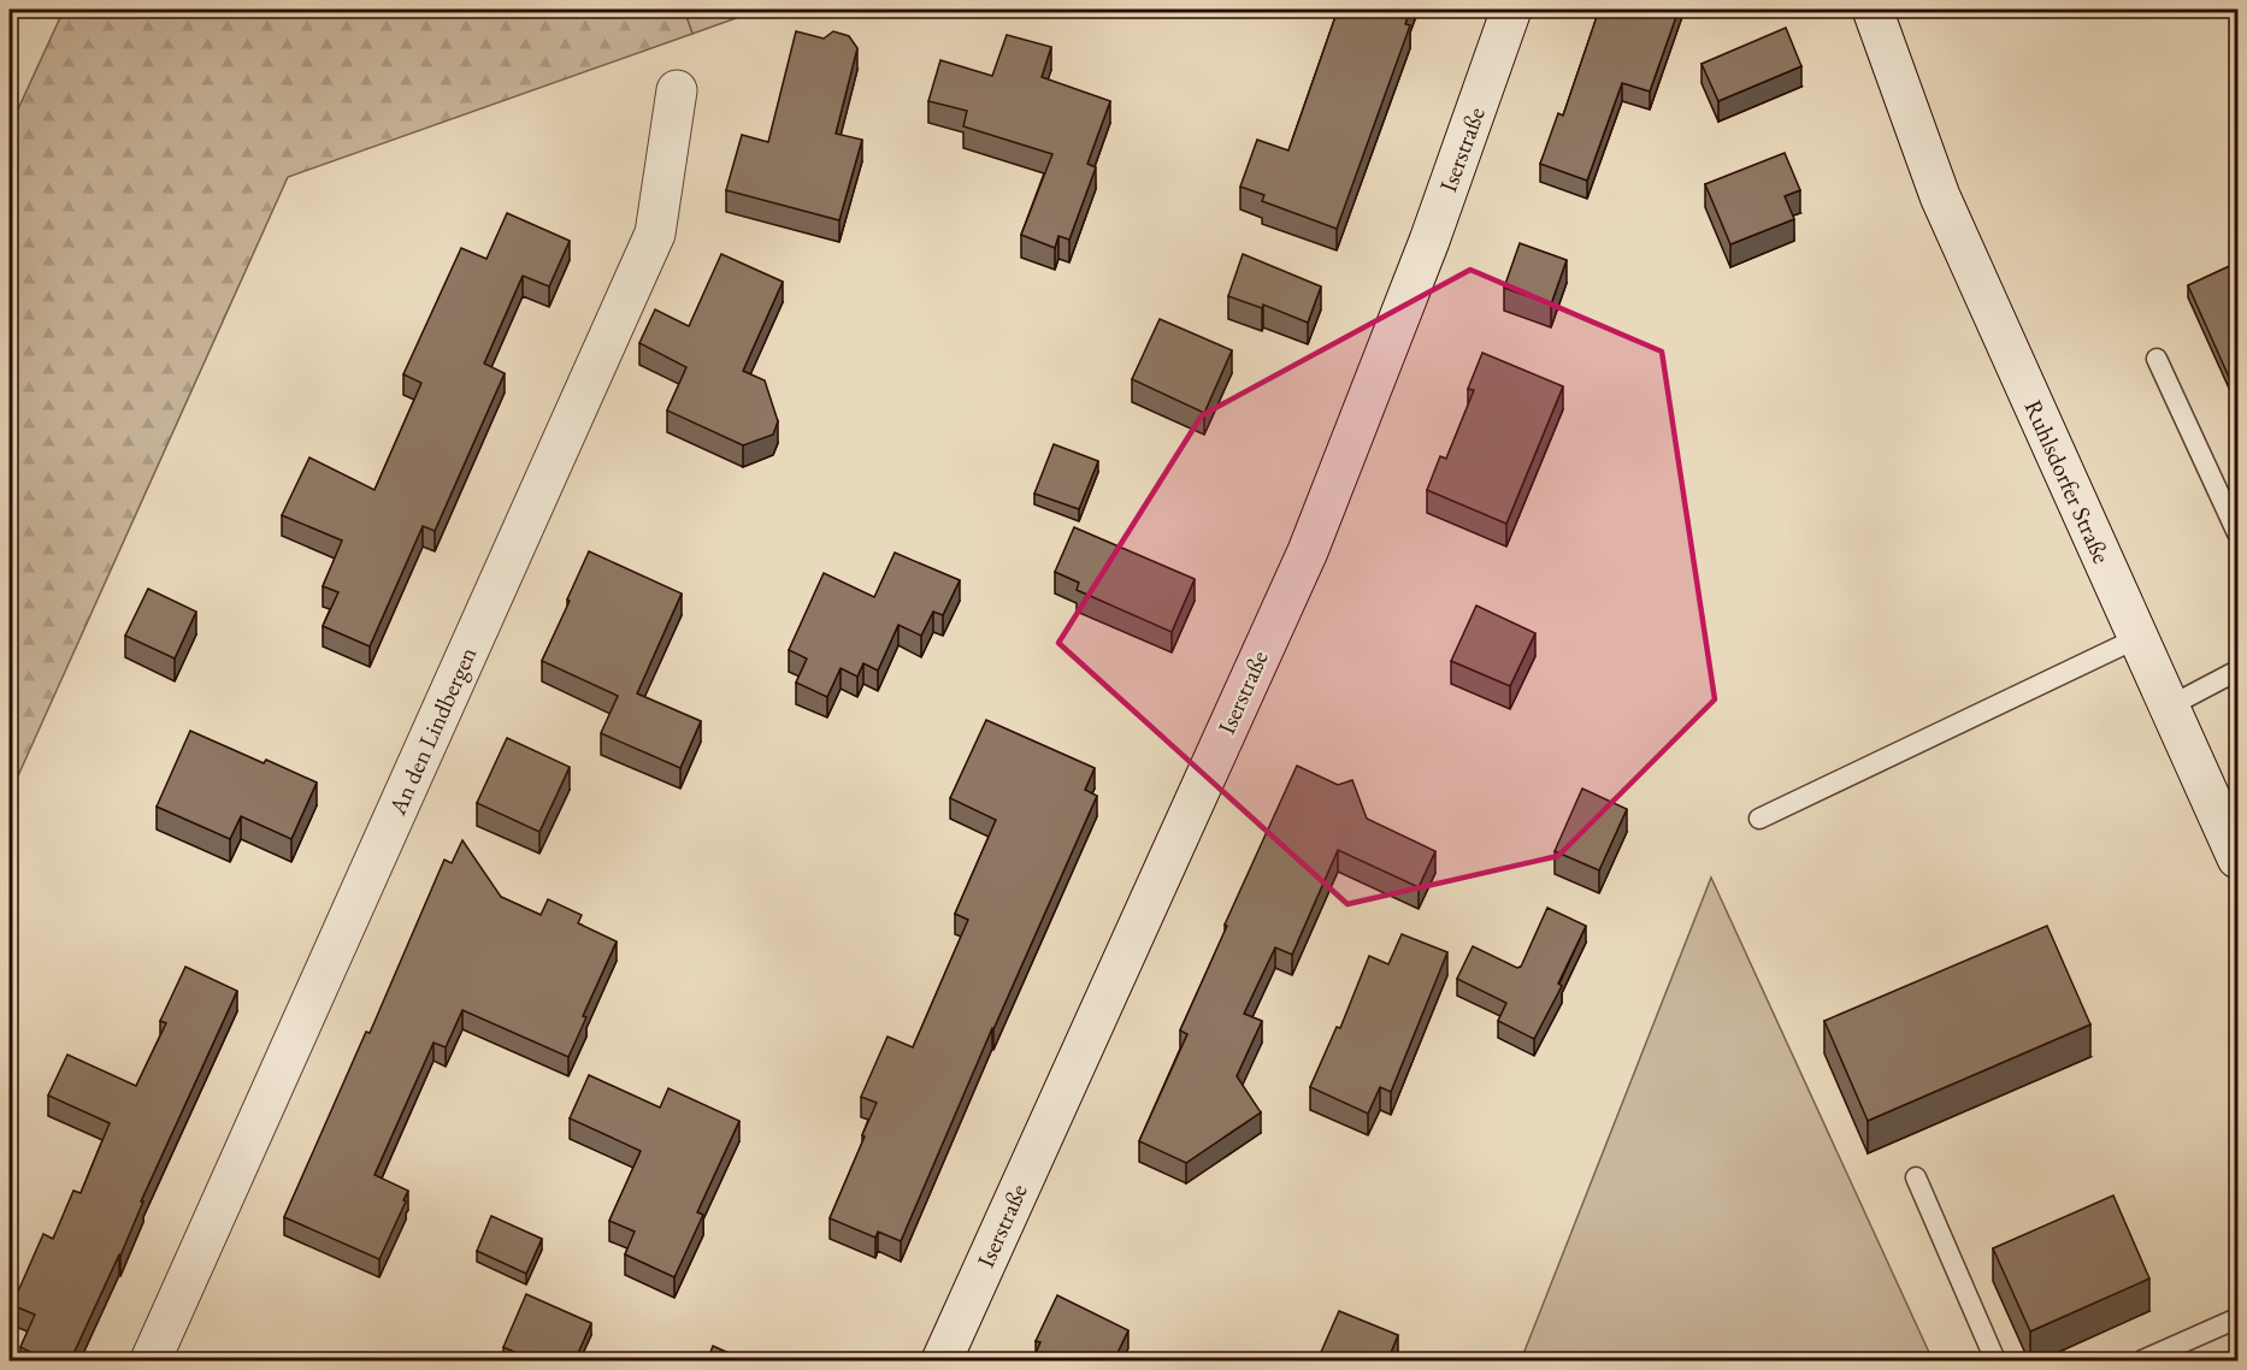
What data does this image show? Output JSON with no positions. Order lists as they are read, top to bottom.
{
  "streets": {
    "street": ["Iserstraße", "Ruhlsdorfer Straße", "An den Lindbergen"]
  }
}
